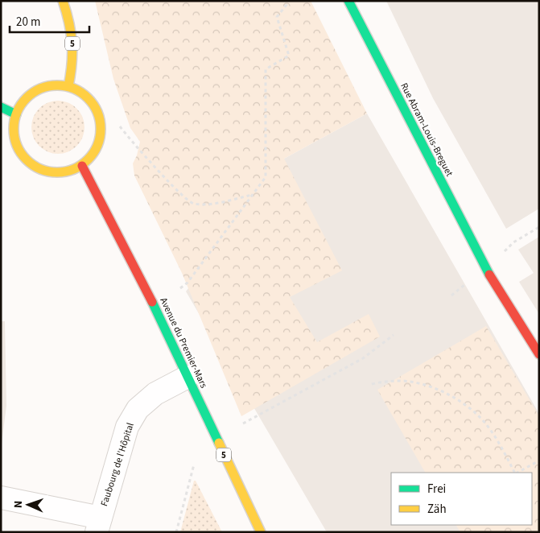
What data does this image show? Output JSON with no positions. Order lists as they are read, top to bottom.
{
  "streets": {
    "main road": ["5", "Rue Abram-Louis-Breguet", "Avenue du Premier-Mars"],
    "street": ["Faubourg de l'Hôpital"]
  },
  "crossings": [
    ["5", "Avenue du Premier-Mars"],
    ["Avenue du Premier-Mars", "Faubourg de l'Hôpital"]
  ],
  "legend": ["Frei", "Zäh"],
  "scale_bar": "20 m",
  "north": "left"
}
